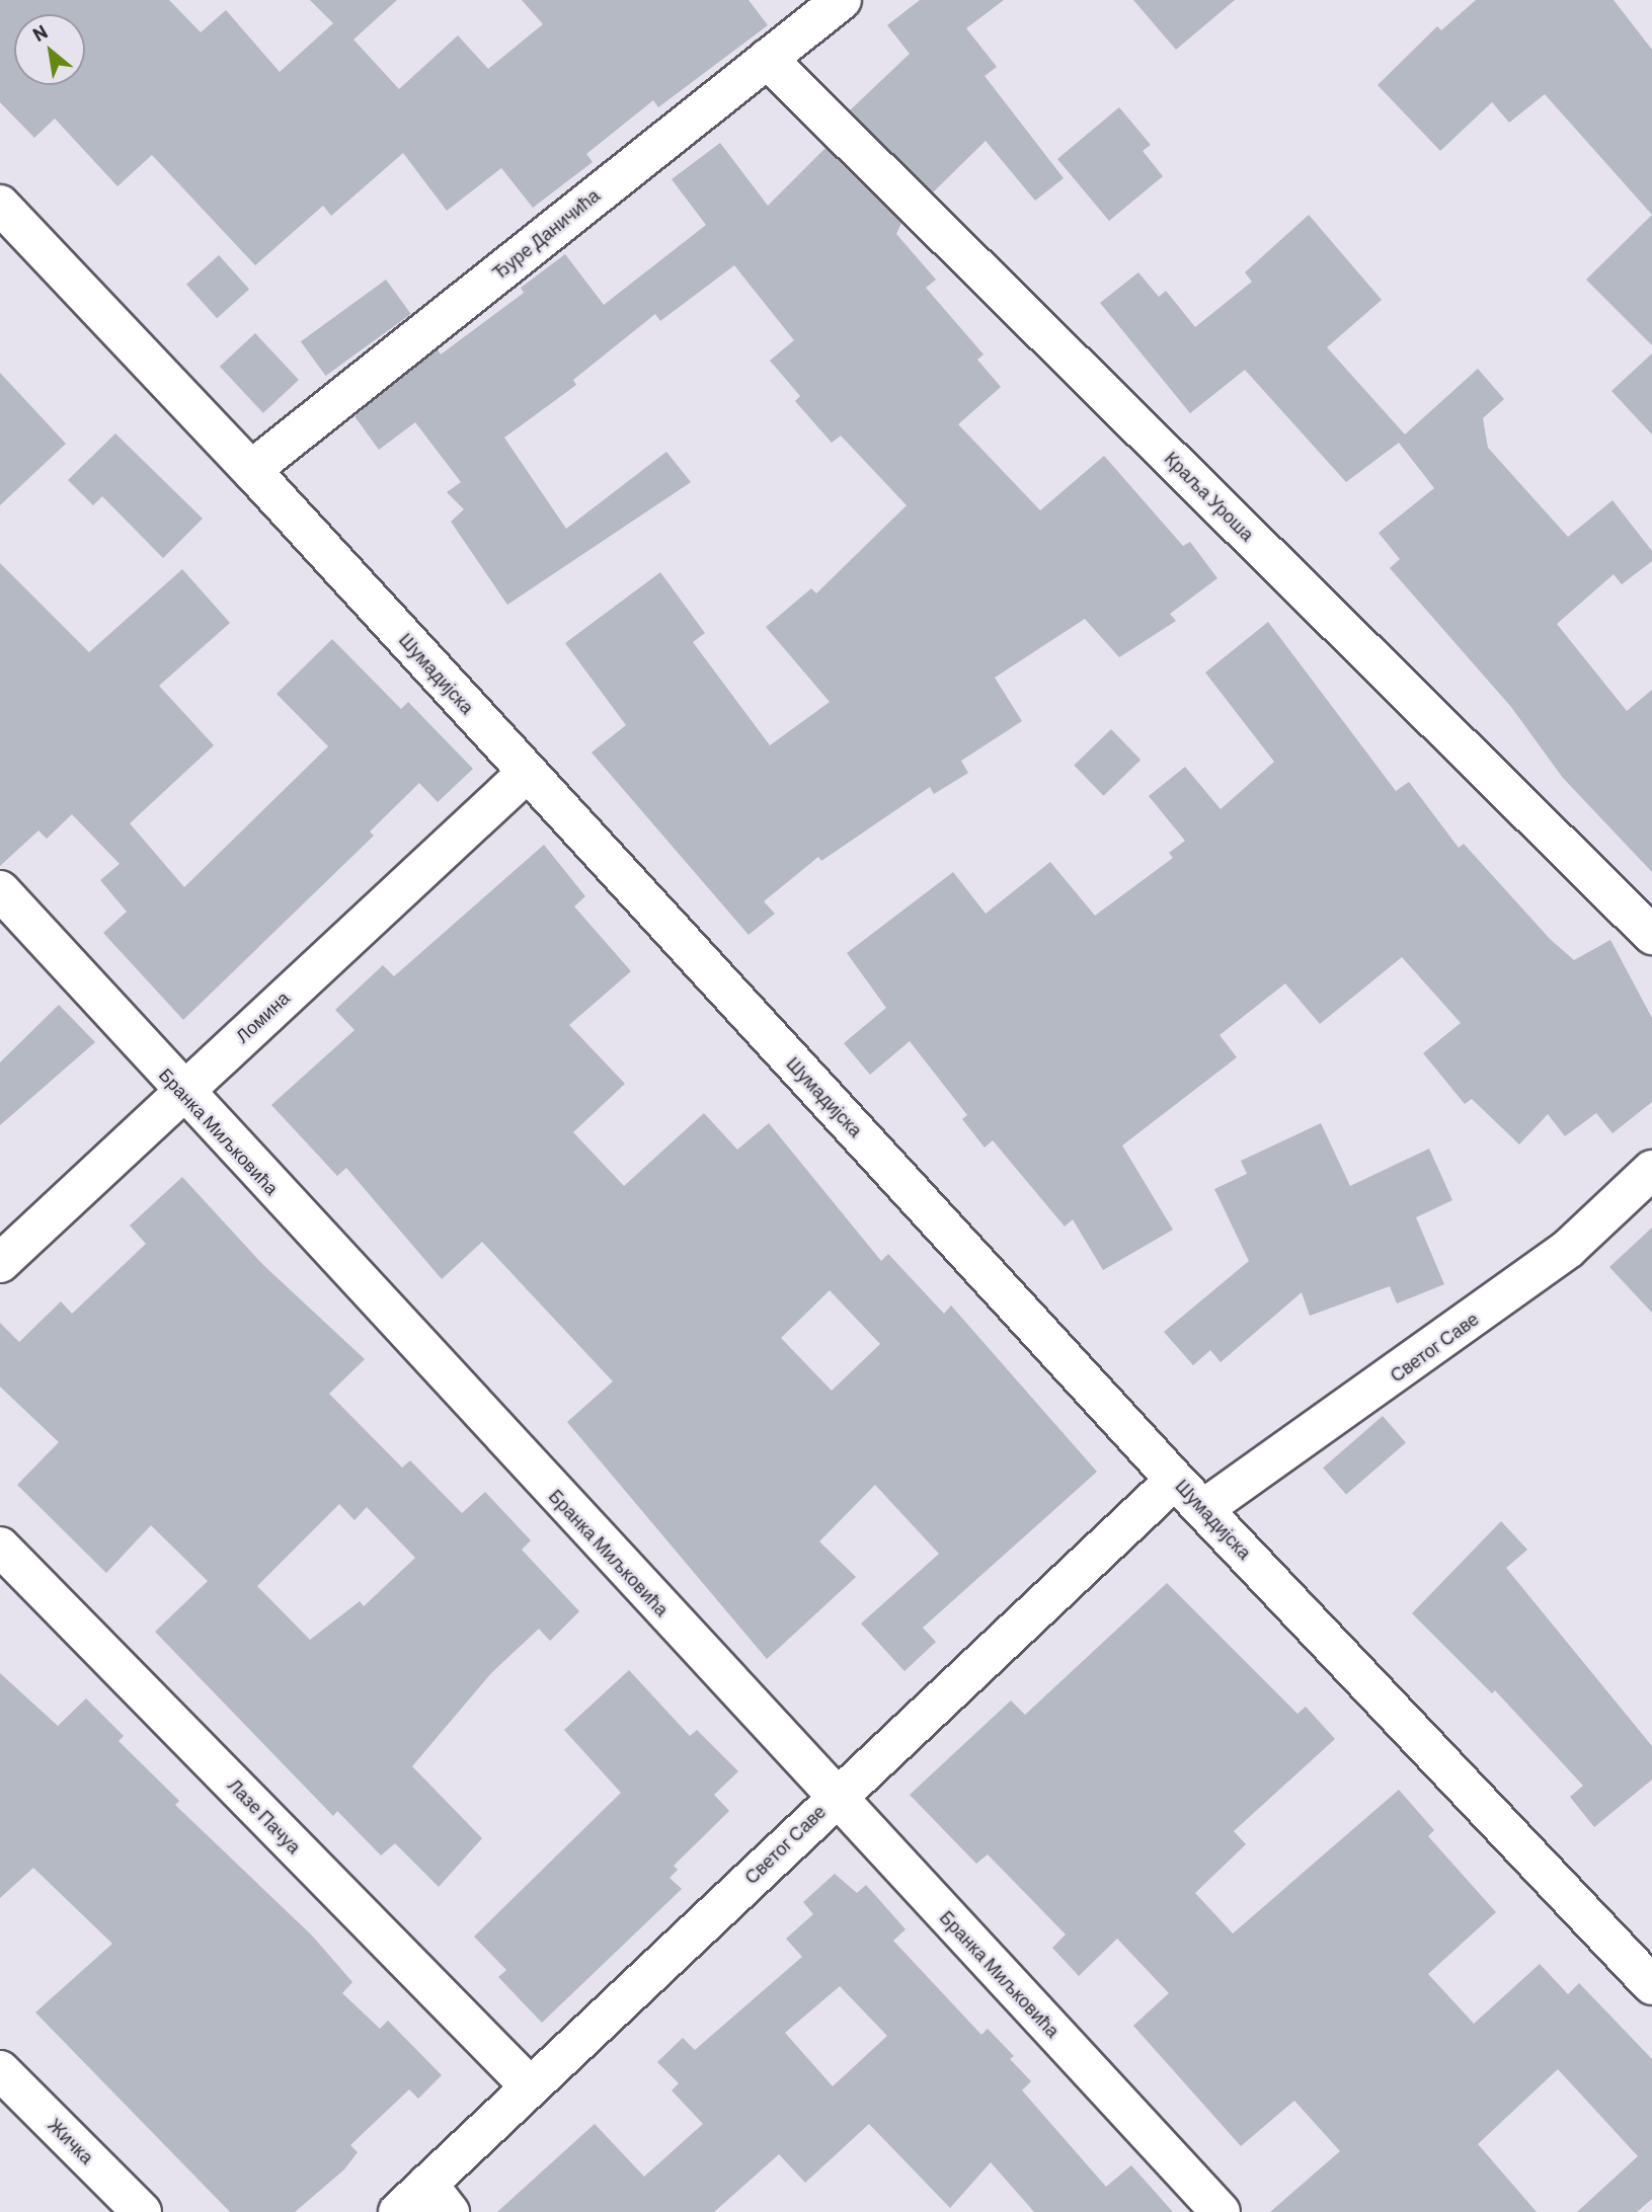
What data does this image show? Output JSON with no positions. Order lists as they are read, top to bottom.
{
  "streets": {
    "street": [
      "Ђуре Даничића",
      "Краља Уроша",
      "Шумадијска",
      "Ломина",
      "Бранка Миљковића",
      "Светог Саве",
      "Лазе Пачуа",
      "Жичка"
    ]
  },
  "crossings": [
    ["Ђуре Даничића", "Краља Уроша"],
    ["Ђуре Даничића", "Шумадијска"],
    ["Шумадијска", "Ломина"],
    ["Шумадијска", "Светог Саве"],
    ["Ломина", "Бранка Миљковића"],
    ["Бранка Миљковића", "Светог Саве"],
    ["Светог Саве", "Лазе Пачуа"]
  ],
  "north": "top left"
}
